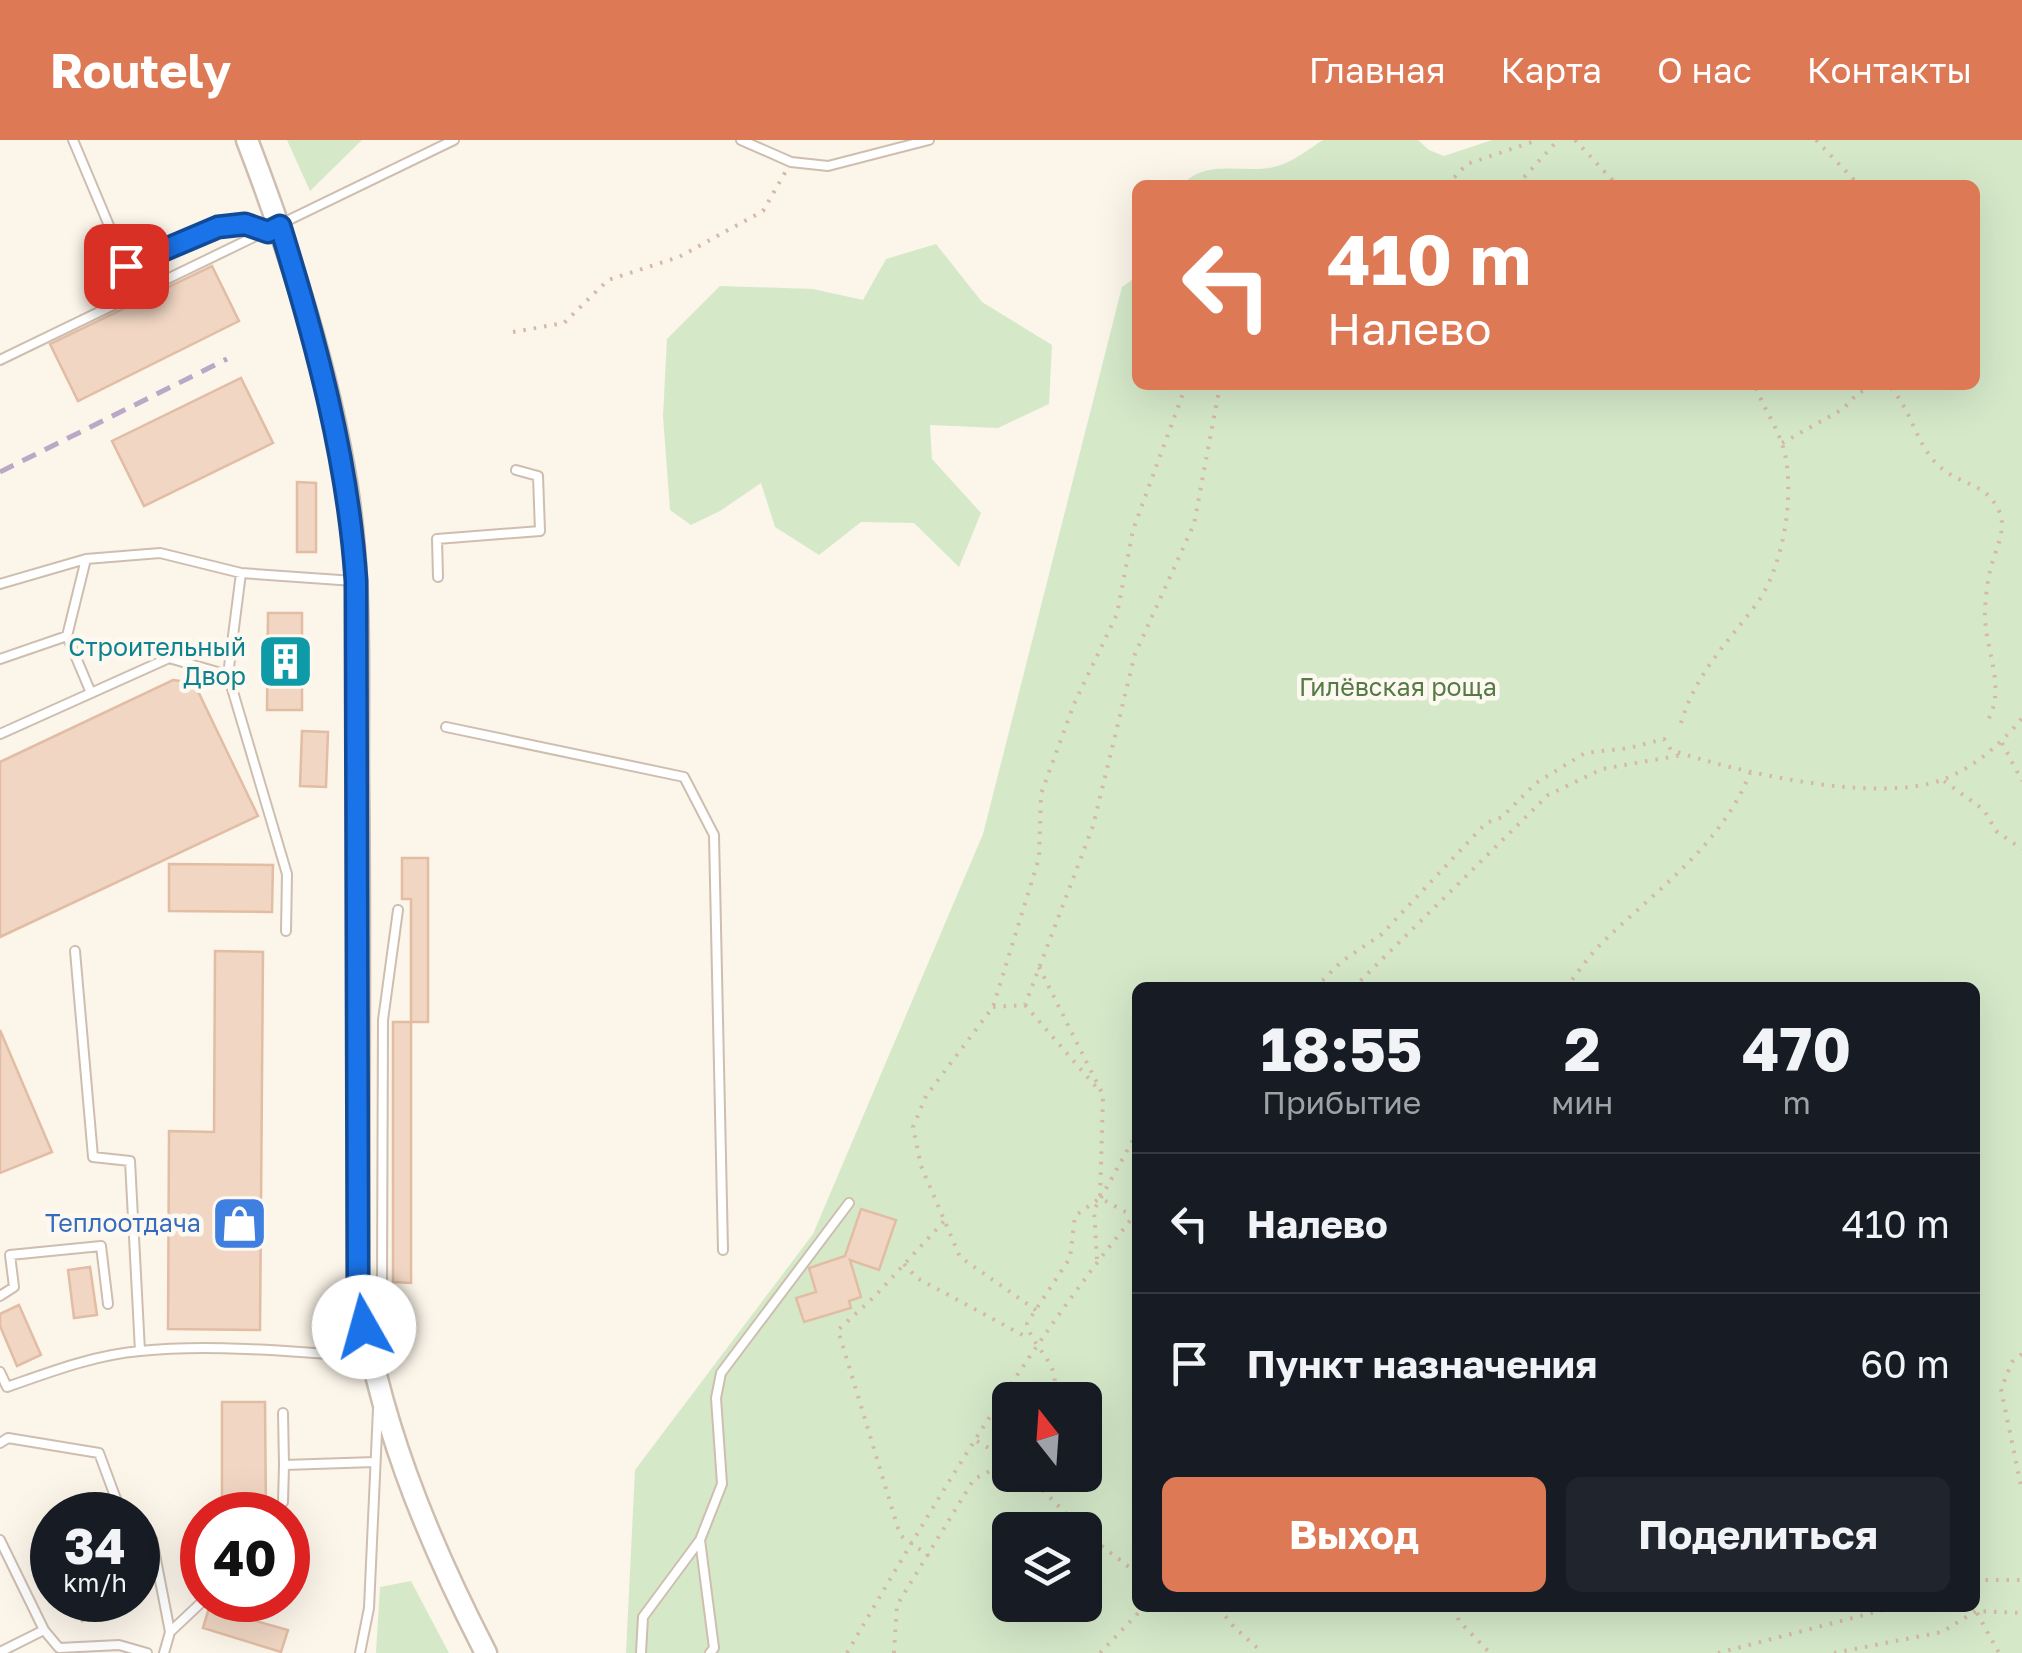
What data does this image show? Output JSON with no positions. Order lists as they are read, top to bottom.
{
  "parks": ["Гилёвская роща"],
  "places": {
    "building": ["Строительный Двор"],
    "shop": ["Теплоотдача"]
  },
  "north": "top",
  "page": {
    "header": "Routely",
    "nav": [
      "Главная",
      "Карта",
      "О нас",
      "Контакты"
    ],
    "turn": ["410 m", "Налево"],
    "eta": [
      "18:55",
      "Прибытие",
      "2",
      "мин",
      "470",
      "m"
    ],
    "list": [
      {
        "name": "Налево",
        "value": "410 m"
      },
      {
        "name": "Пункт назначения",
        "value": "60 m"
      }
    ],
    "buttons": ["Выход", "Поделиться"],
    "speed": "34 km/h",
    "limit": "40"
  }
}
